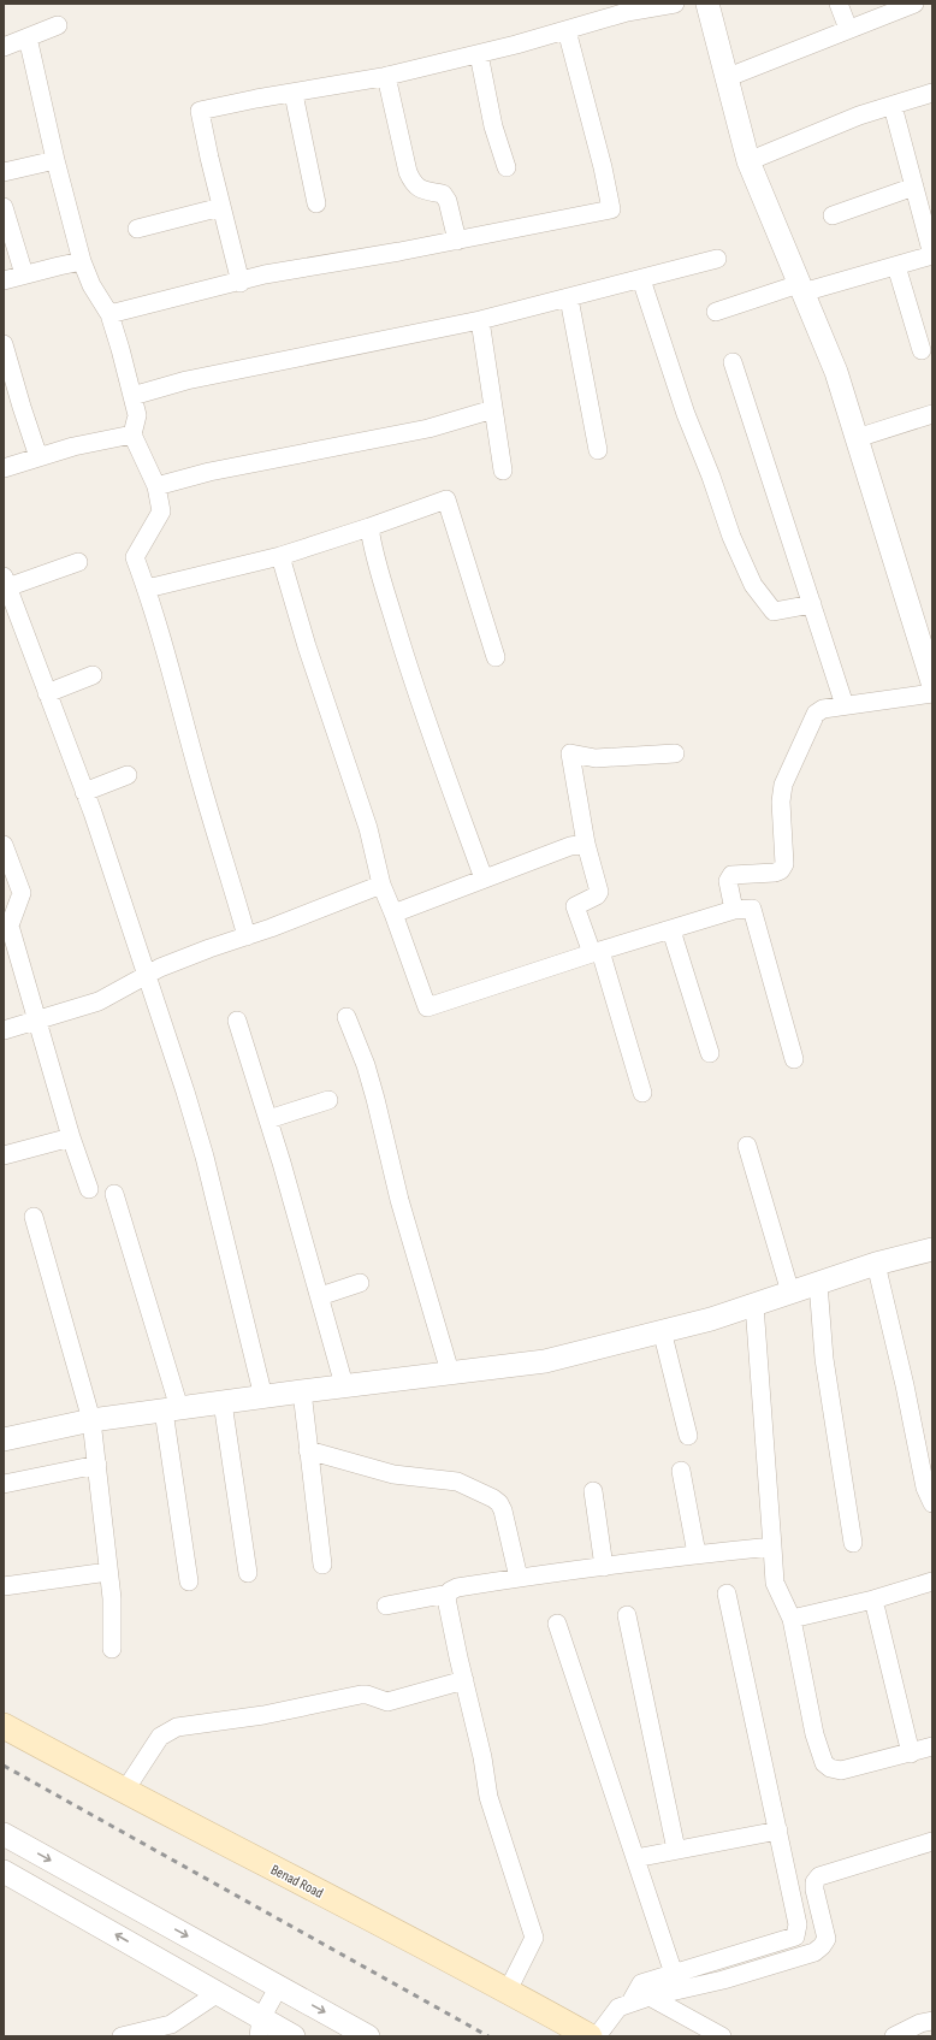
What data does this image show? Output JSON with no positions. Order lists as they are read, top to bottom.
{
  "streets": {
    "main road": ["Benad Road"]
  }
}
